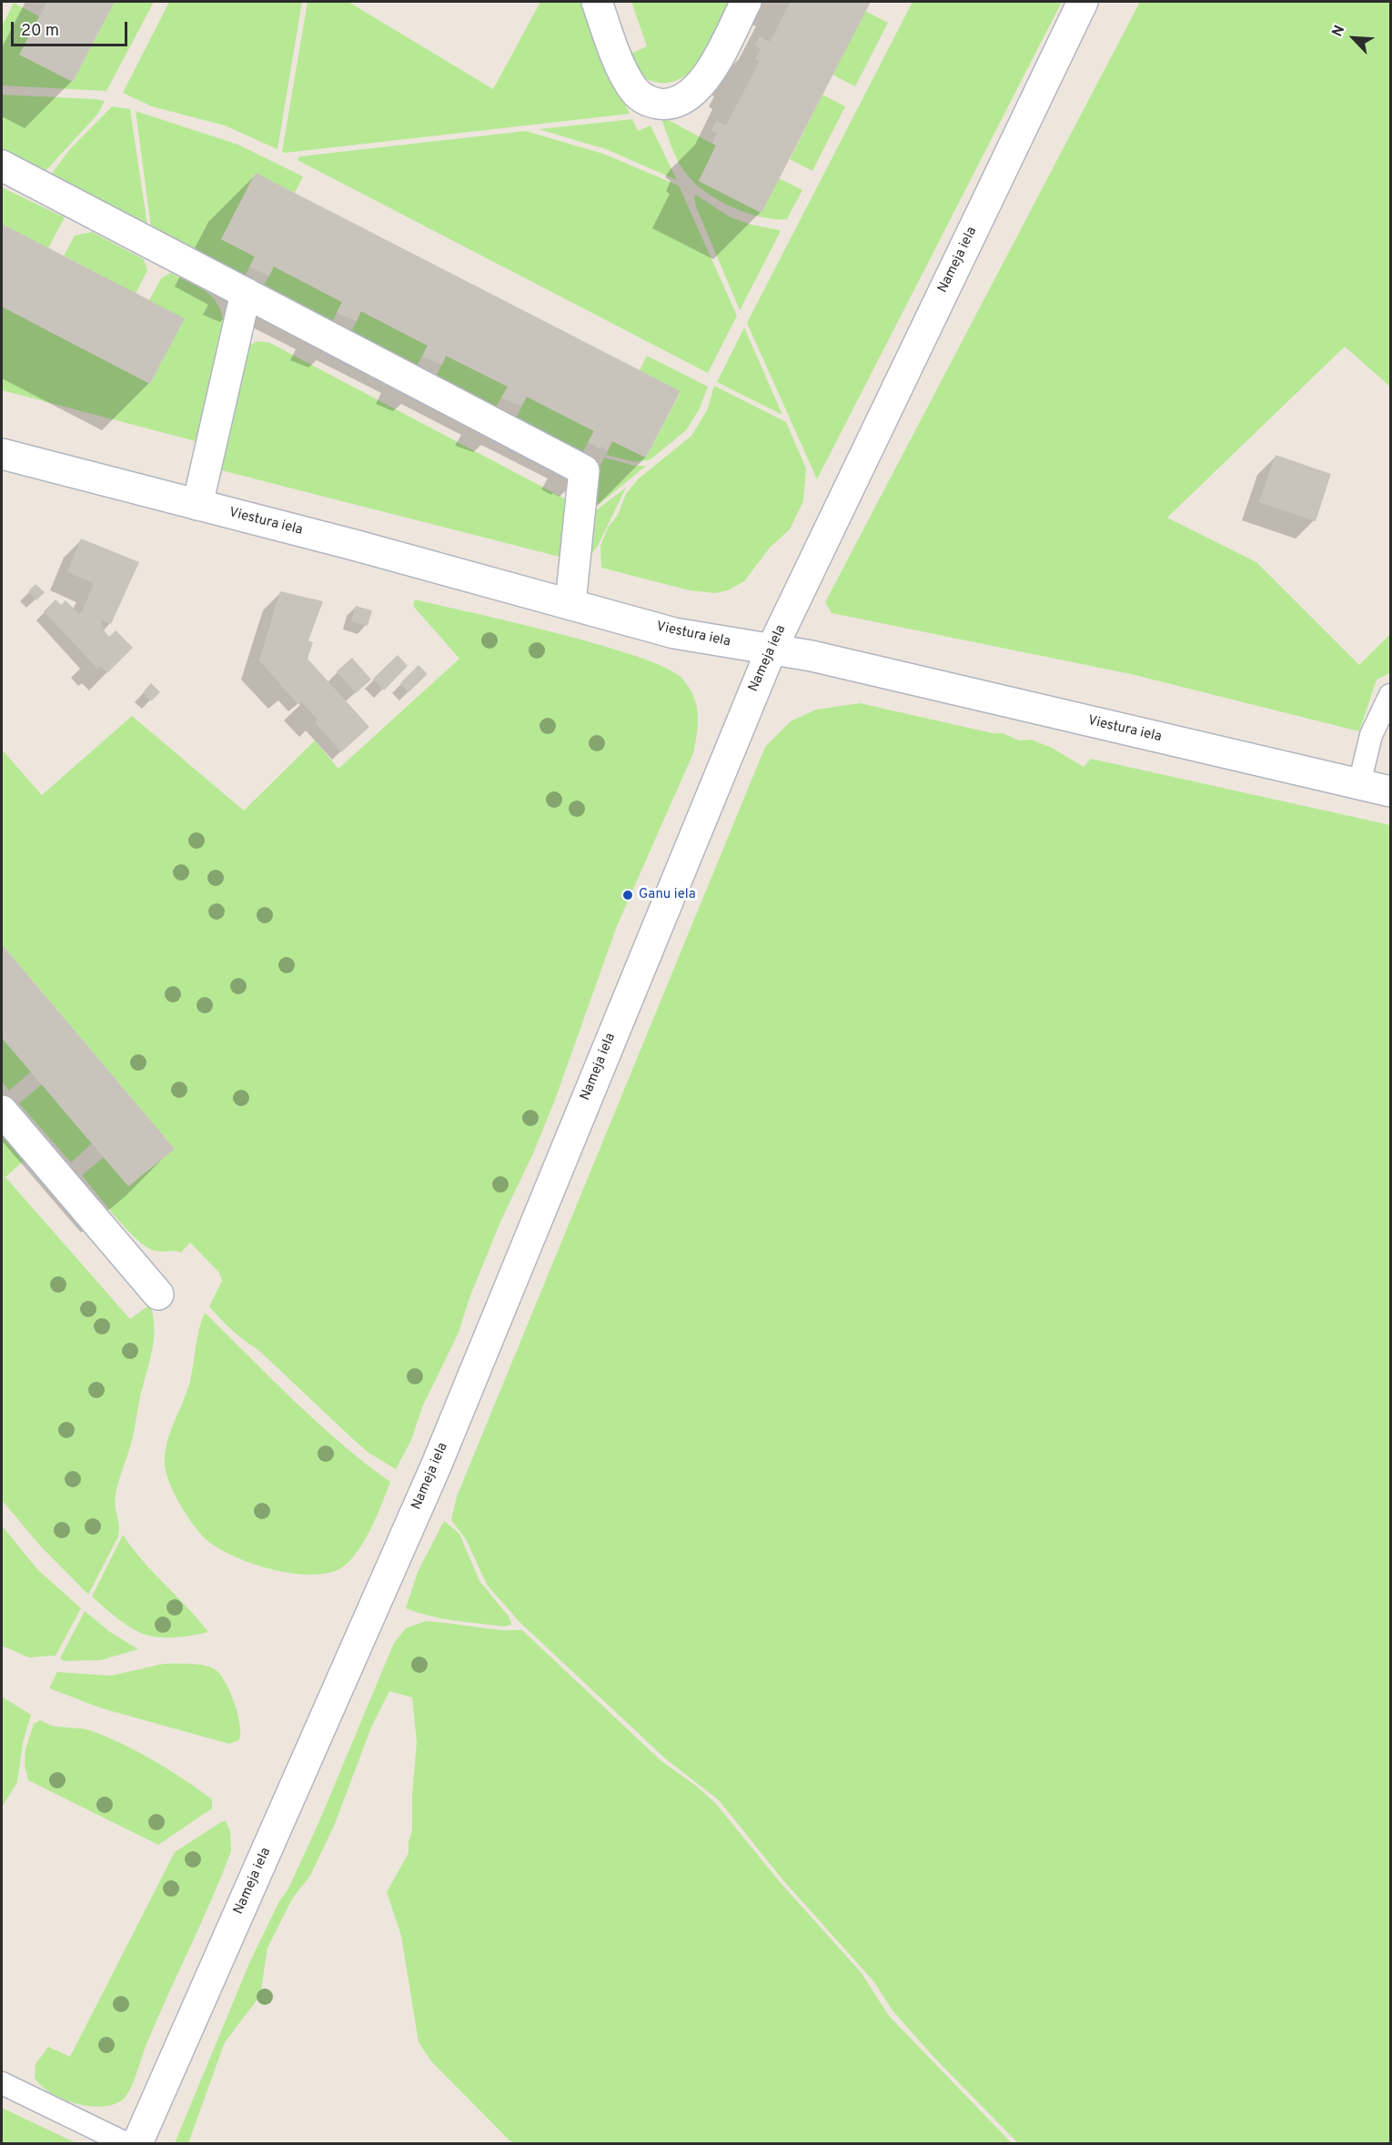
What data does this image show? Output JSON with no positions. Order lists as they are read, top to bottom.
{
  "streets": {
    "street": ["Nameja iela", "Viestura iela"]
  },
  "crossings": [
    ["Nameja iela", "Viestura iela"]
  ],
  "places": ["Ganu iela"],
  "scale_bar": "20 m",
  "north": "top left"
}
